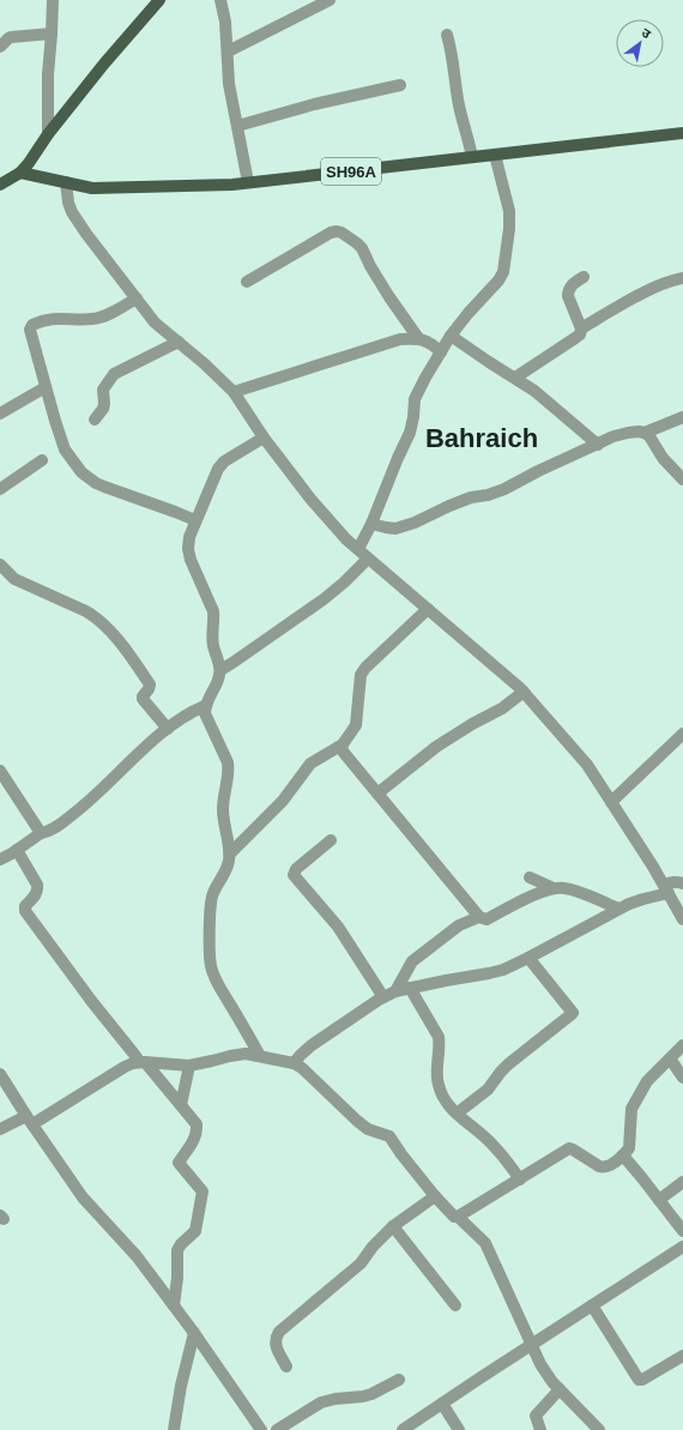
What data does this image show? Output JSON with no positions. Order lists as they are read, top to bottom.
{
  "streets": {
    "main road": ["SH96A"]
  },
  "districts": ["Bahraich"],
  "north": "top right"
}
